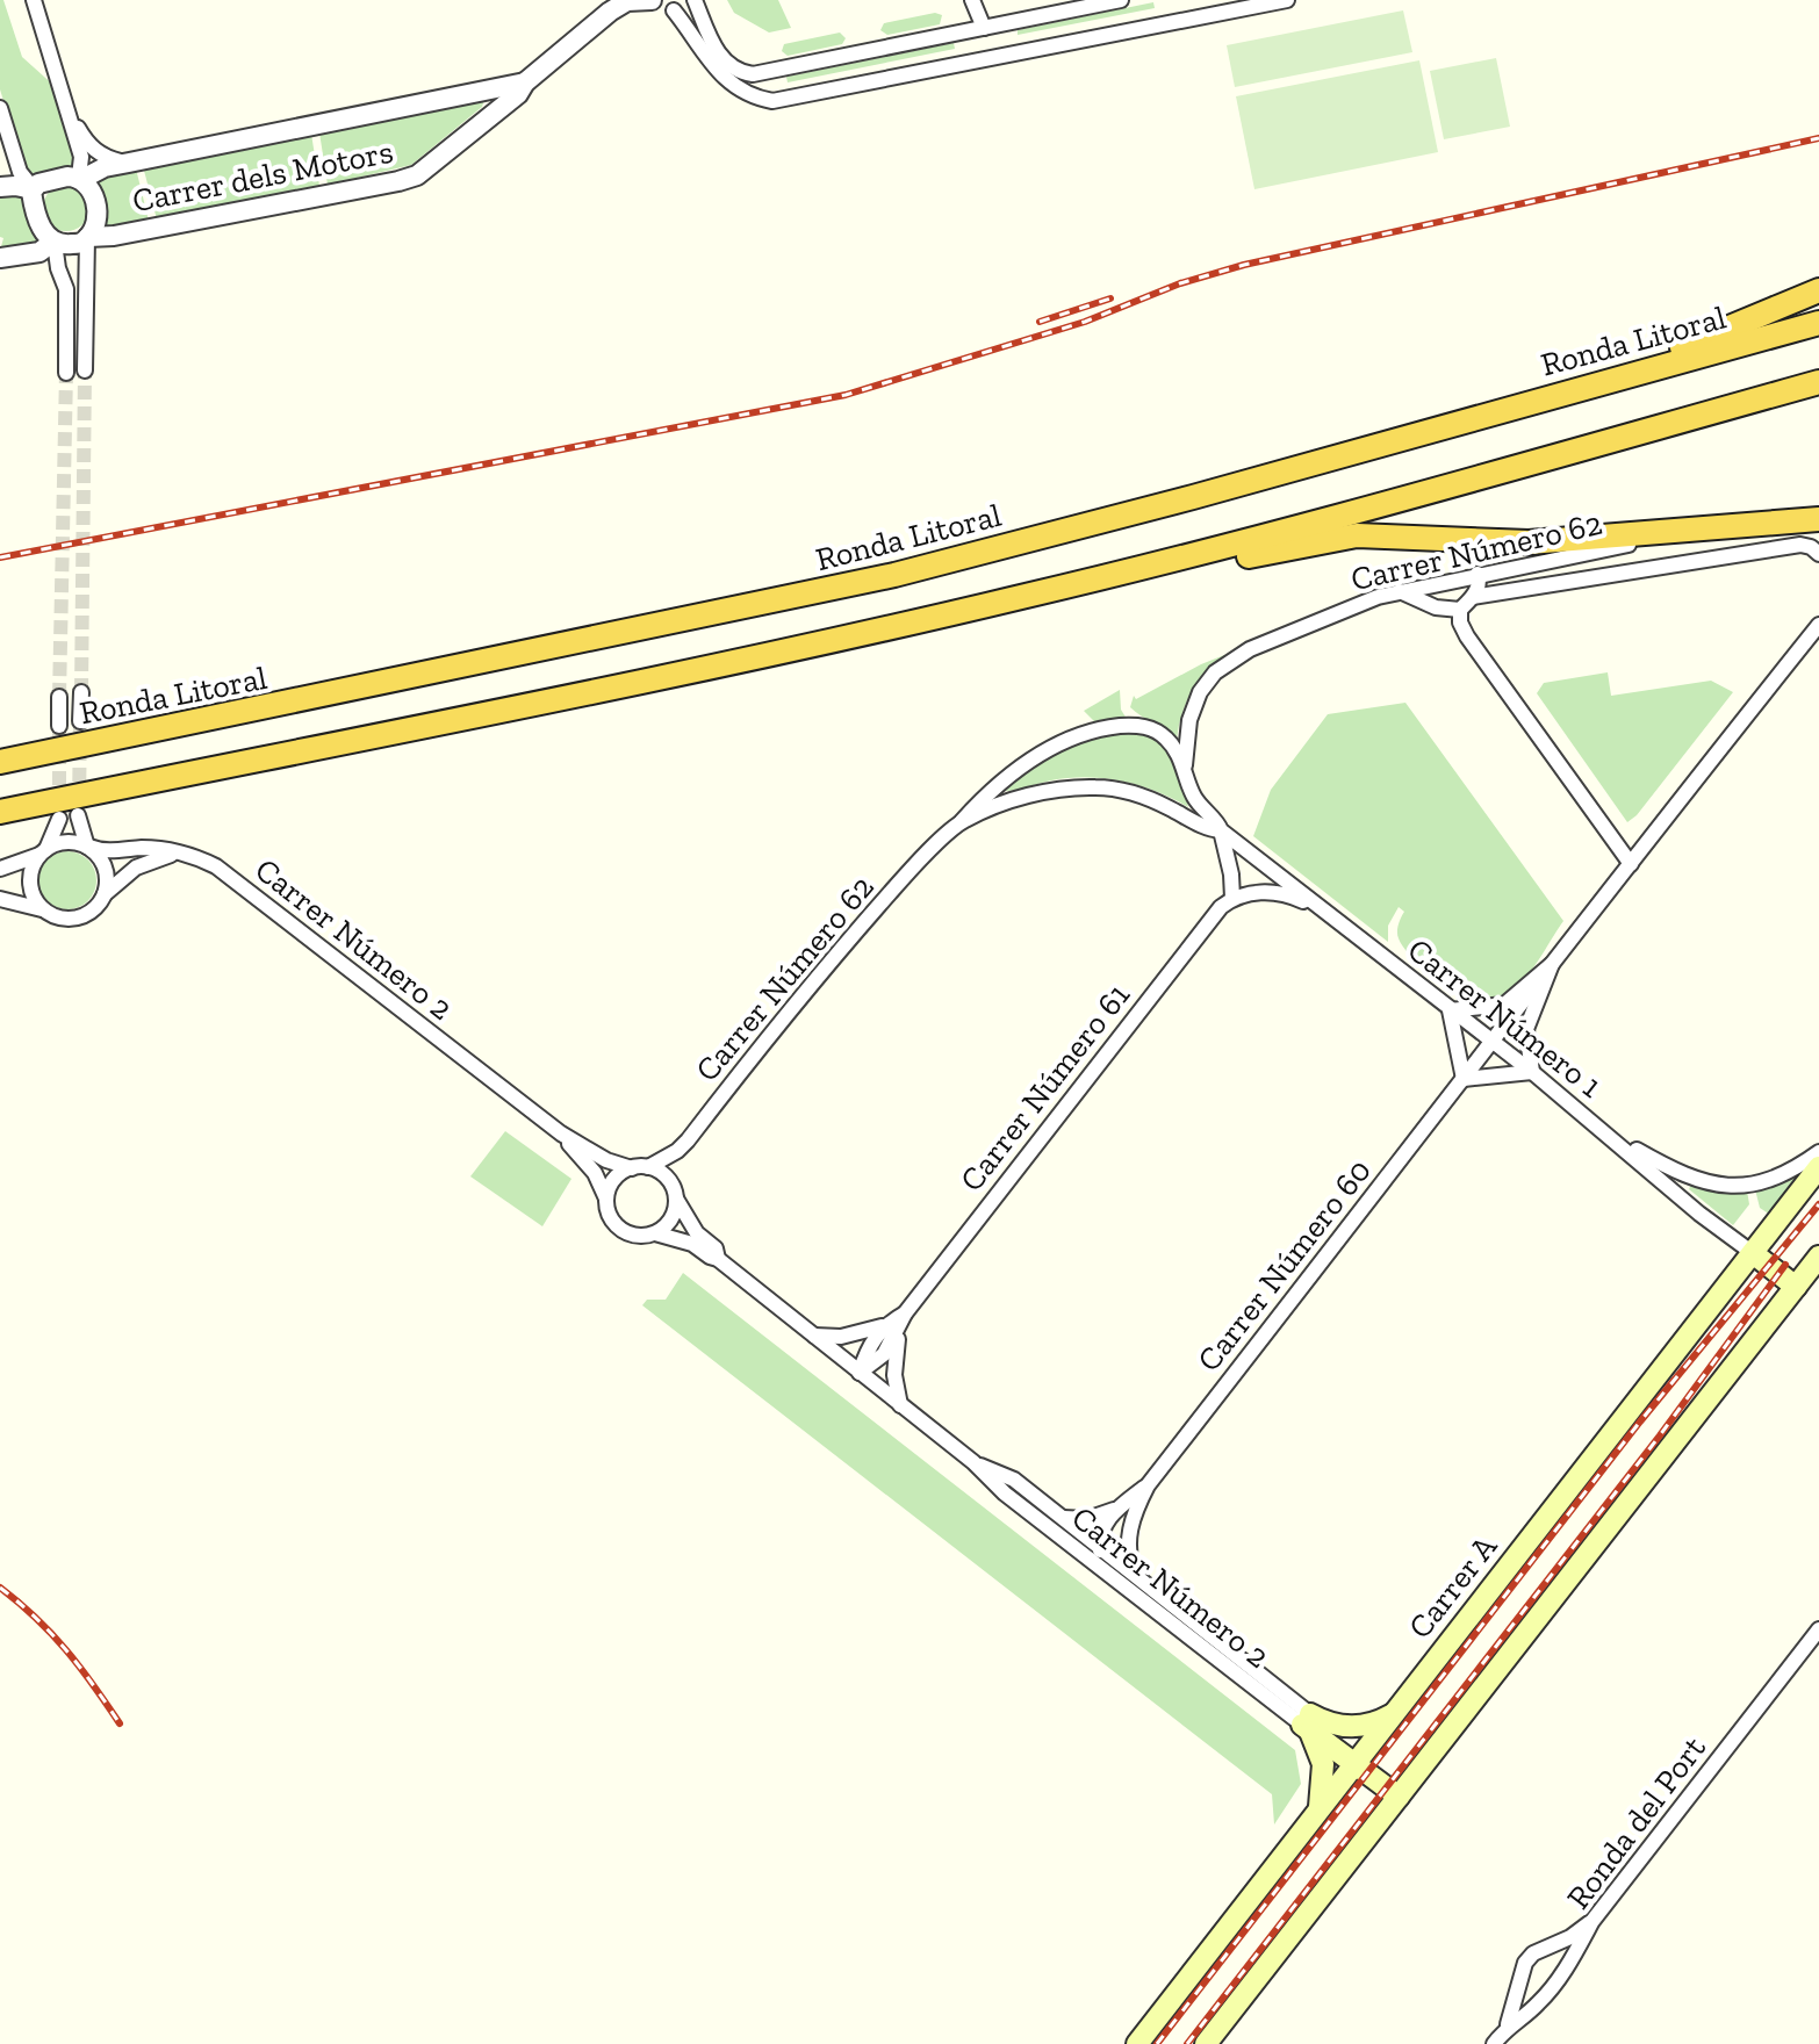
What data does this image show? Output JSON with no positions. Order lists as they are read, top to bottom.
{
  "streets": {
    "highway": ["Ronda Litoral"],
    "main road": ["Carrer A"],
    "street": [
      "Carrer dels Motors",
      "Carrer Número 62",
      "Carrer Número 2",
      "Carrer Número 1",
      "Carrer Número 61",
      "Carrer Número 60",
      "Ronda del Port"
    ]
  },
  "crossings": [
    ["Carrer Número 62", "Carrer Número 2"],
    ["Carrer Número 62", "Carrer Número 1"],
    ["Carrer Número 2", "Carrer Número 61"],
    ["Carrer Número 2", "Carrer Número 60"],
    ["Carrer Número 1", "Carrer Número 60"],
    ["Carrer Número 1", "Carrer A"]
  ]
}
